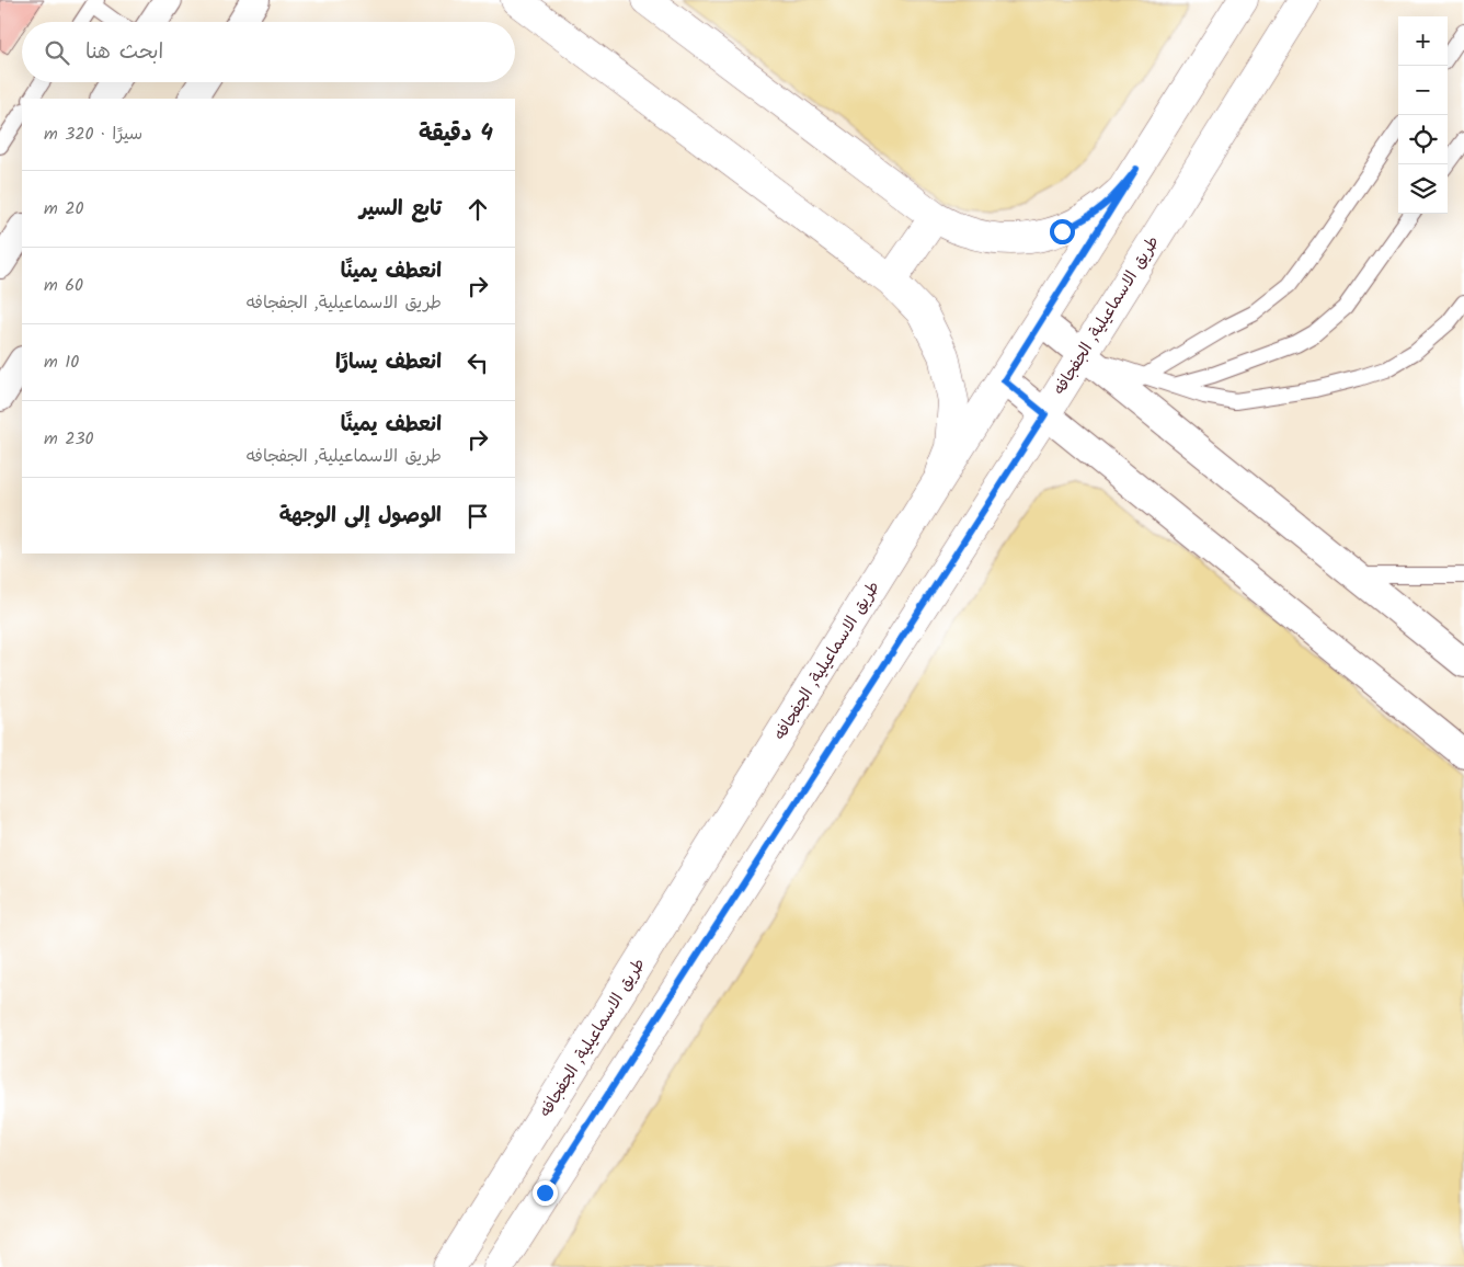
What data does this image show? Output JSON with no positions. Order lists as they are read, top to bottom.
{
  "streets": {
    "main road": ["طريق الاسماعيلية, الجفجافه"]
  },
  "page": {
    "map_buttons": ["+", "−"],
    "search": "ابحث هنا",
    "heading": ["4 دقيقة", "سيرًا · 320 m"],
    "list": [
      ["تابع السير", "20 m"],
      ["انعطف يمينًا", "طريق الاسماعيلية, الجفجافه", "60 m"],
      ["انعطف يسارًا", "10 m"],
      ["انعطف يمينًا", "طريق الاسماعيلية, الجفجافه", "230 m"],
      "الوصول إلى الوجهة"
    ]
  }
}
